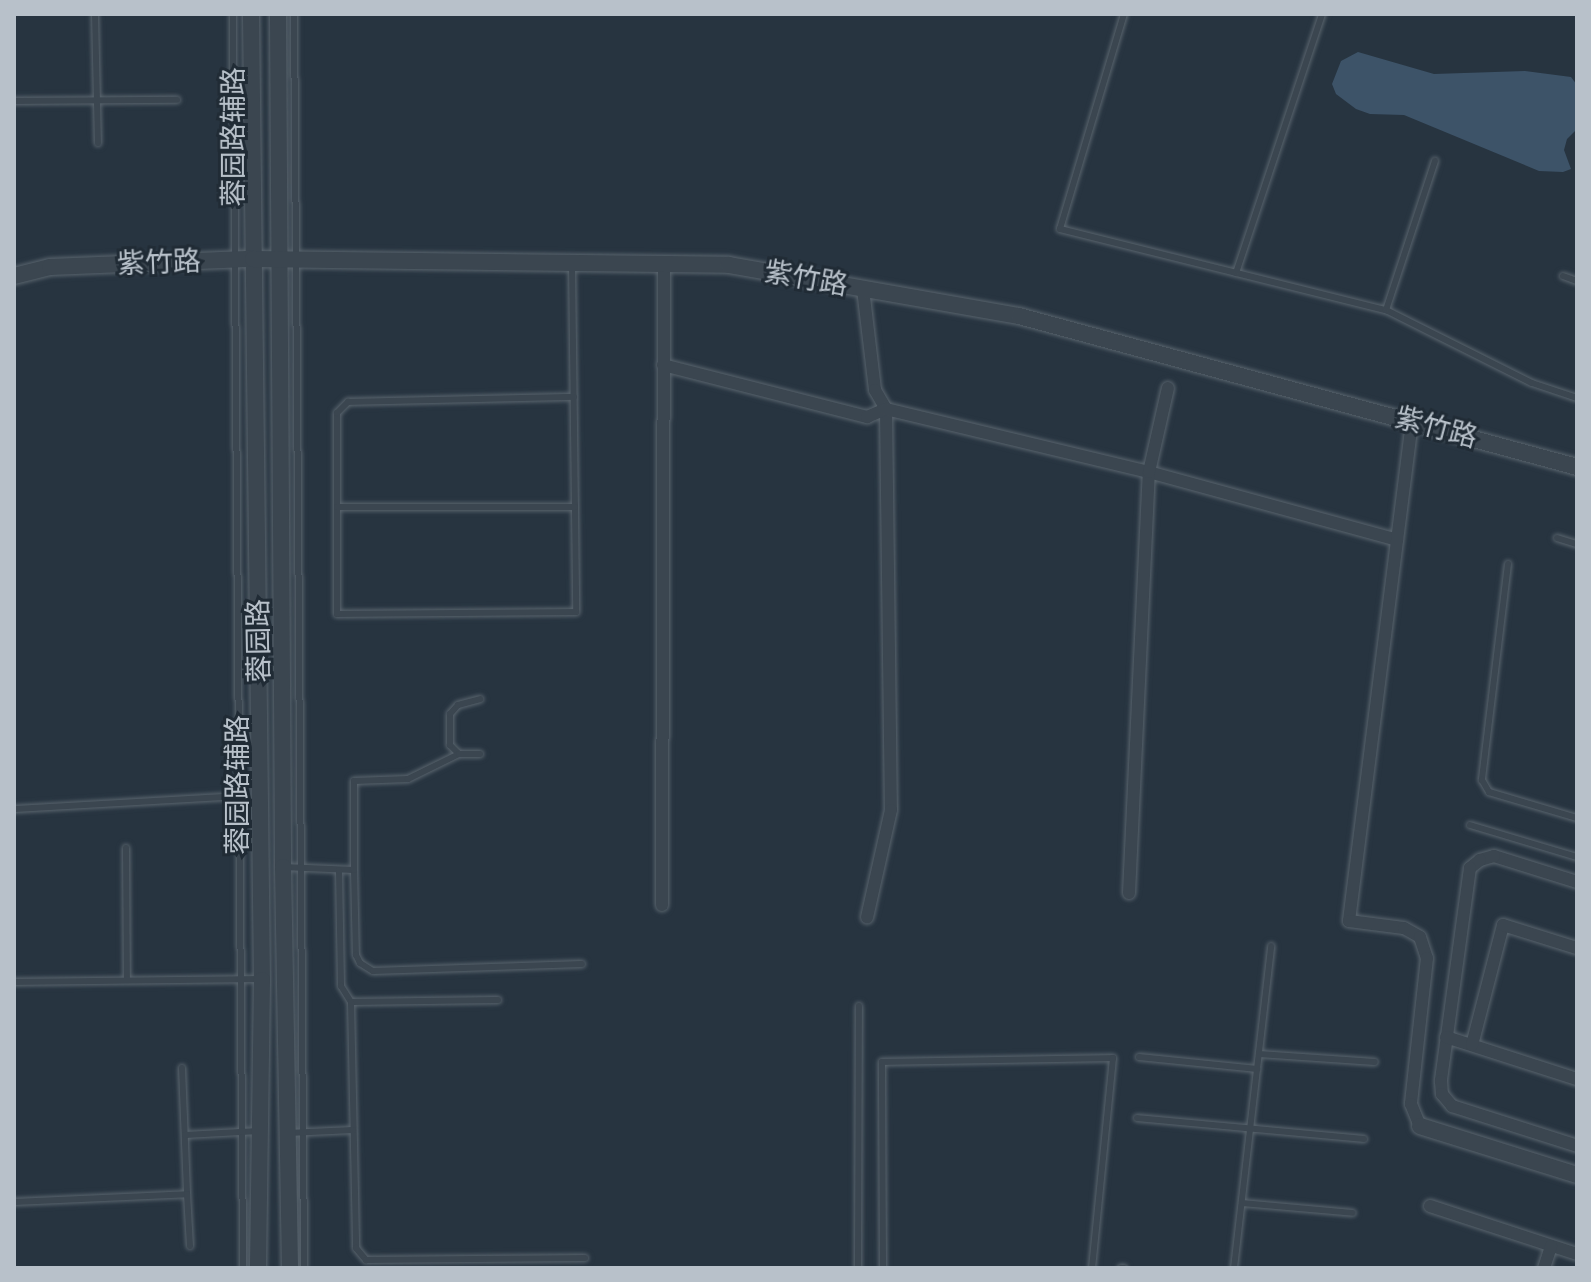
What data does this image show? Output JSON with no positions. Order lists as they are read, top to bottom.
{
  "streets": {
    "street": ["紫竹路", "蓉园路"],
    "lane": ["蓉园路辅路"]
  },
  "crossings": [
    ["蓉园路辅路", "紫竹路"],
    ["紫竹路", "蓉园路"]
  ]
}
